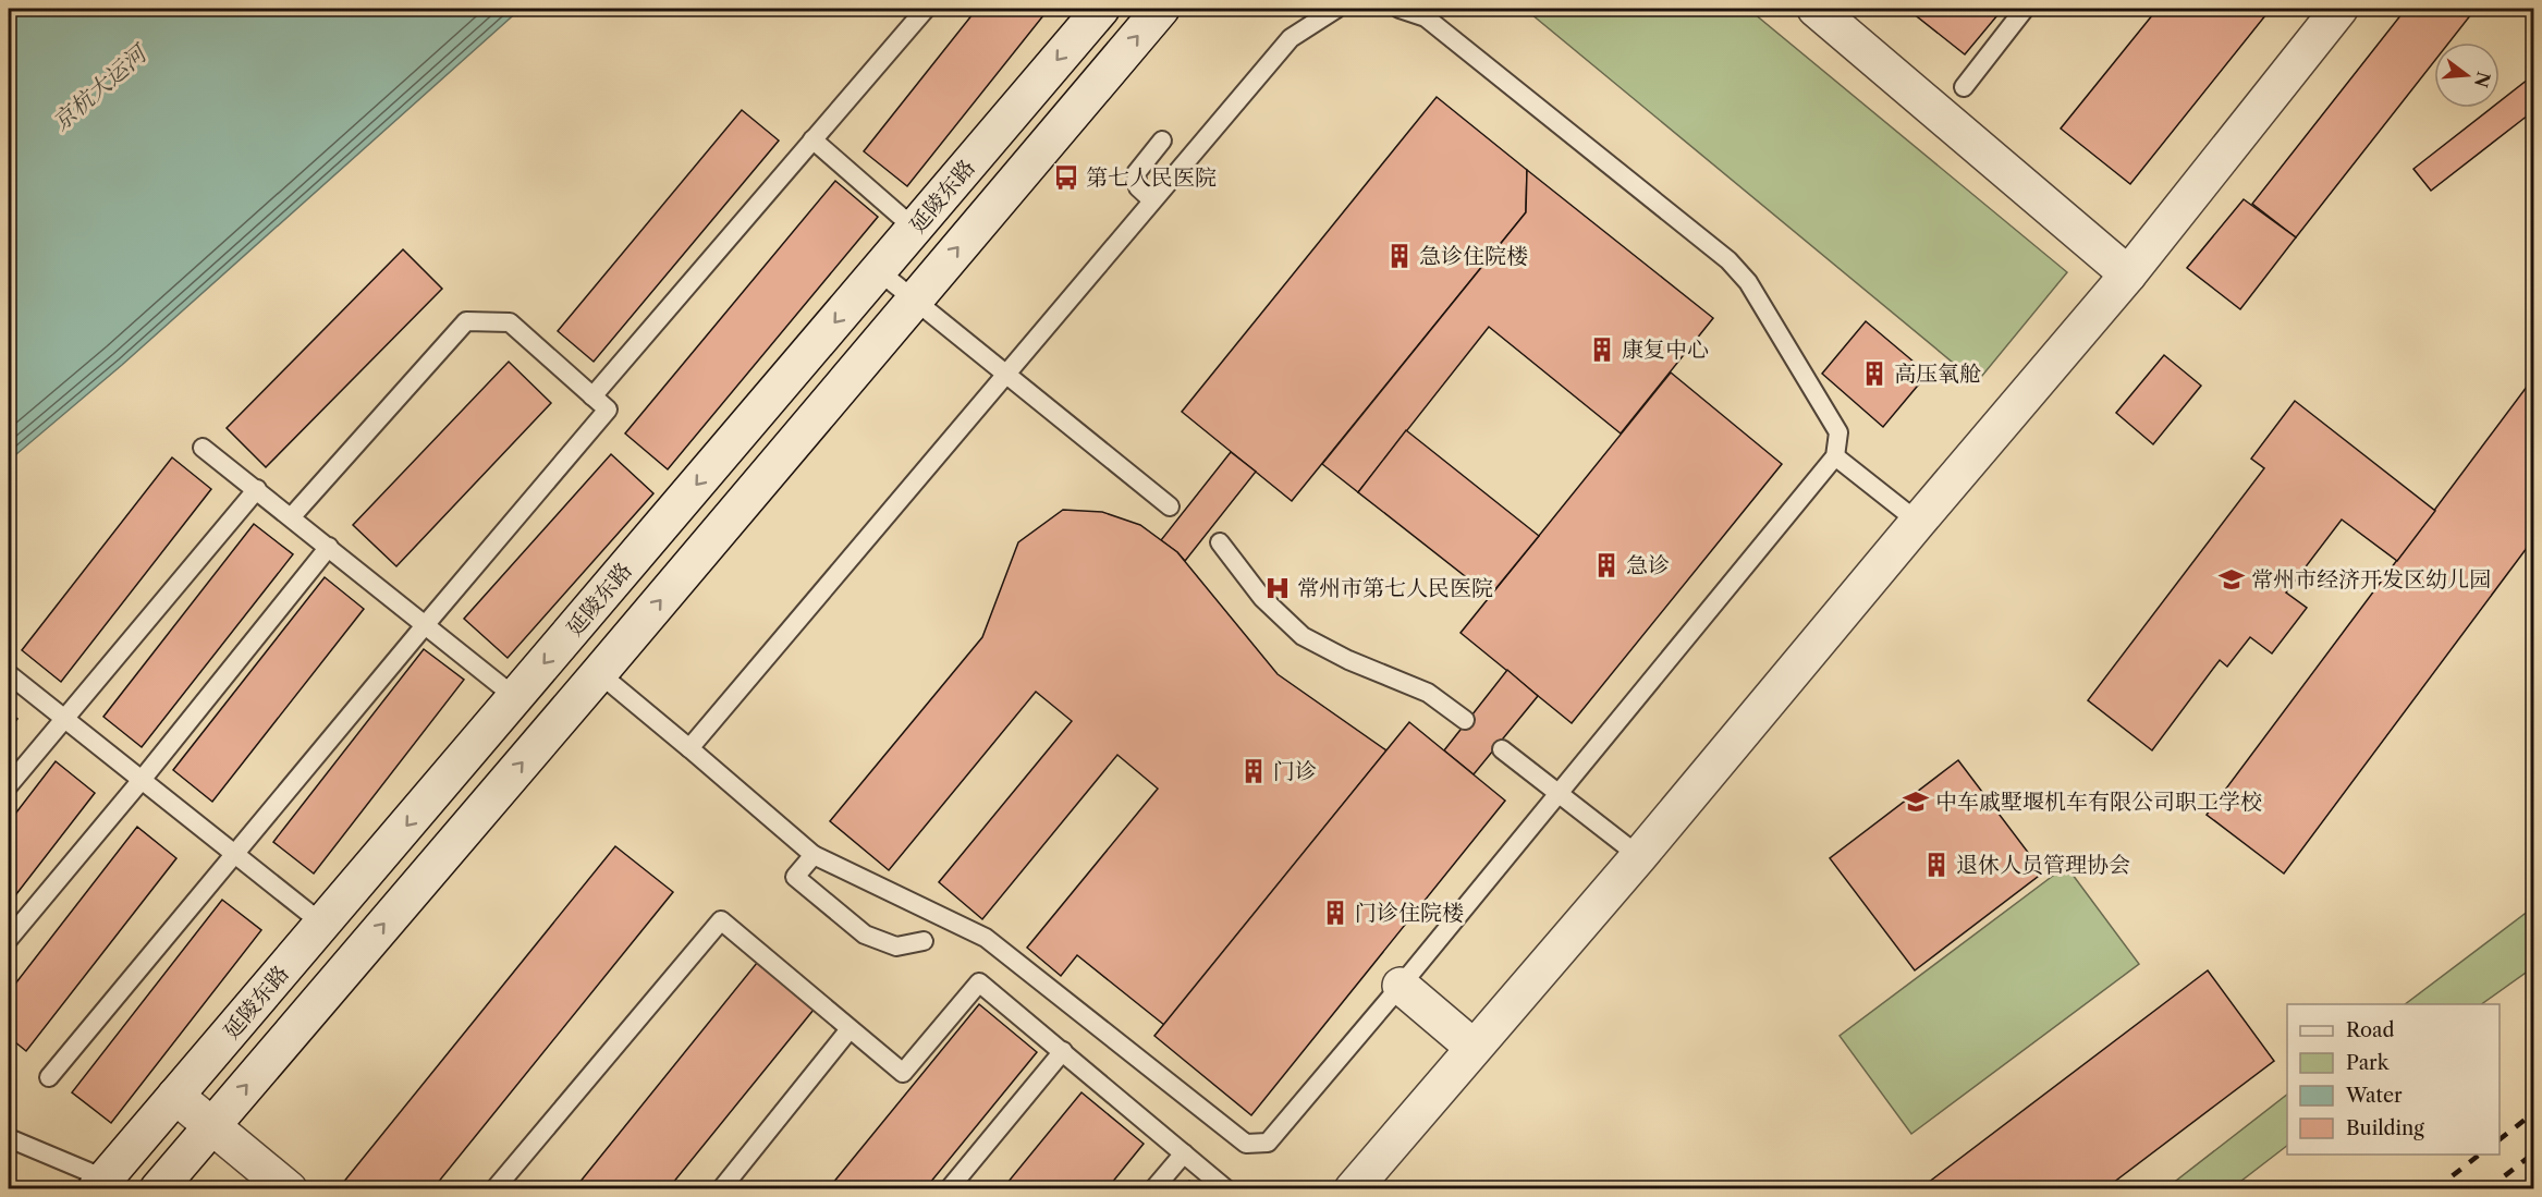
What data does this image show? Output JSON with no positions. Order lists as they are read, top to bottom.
{
  "streets": {
    "main road": ["延陵东路"]
  },
  "water": ["京杭大运河"],
  "places": {
    "bus stop": ["第七人民医院"],
    "building": [
      "急诊住院楼",
      "康复中心",
      "高压氧舱",
      "急诊",
      "门诊",
      "退休人员管理协会",
      "门诊住院楼"
    ],
    "school or university": ["常州市经济开发区幼儿园", "中车戚墅堰机车有限公司职工学校"],
    "hospital": ["常州市第七人民医院"]
  },
  "legend": [
    "Road",
    "Park",
    "Water",
    "Building"
  ],
  "north": "right"
}
